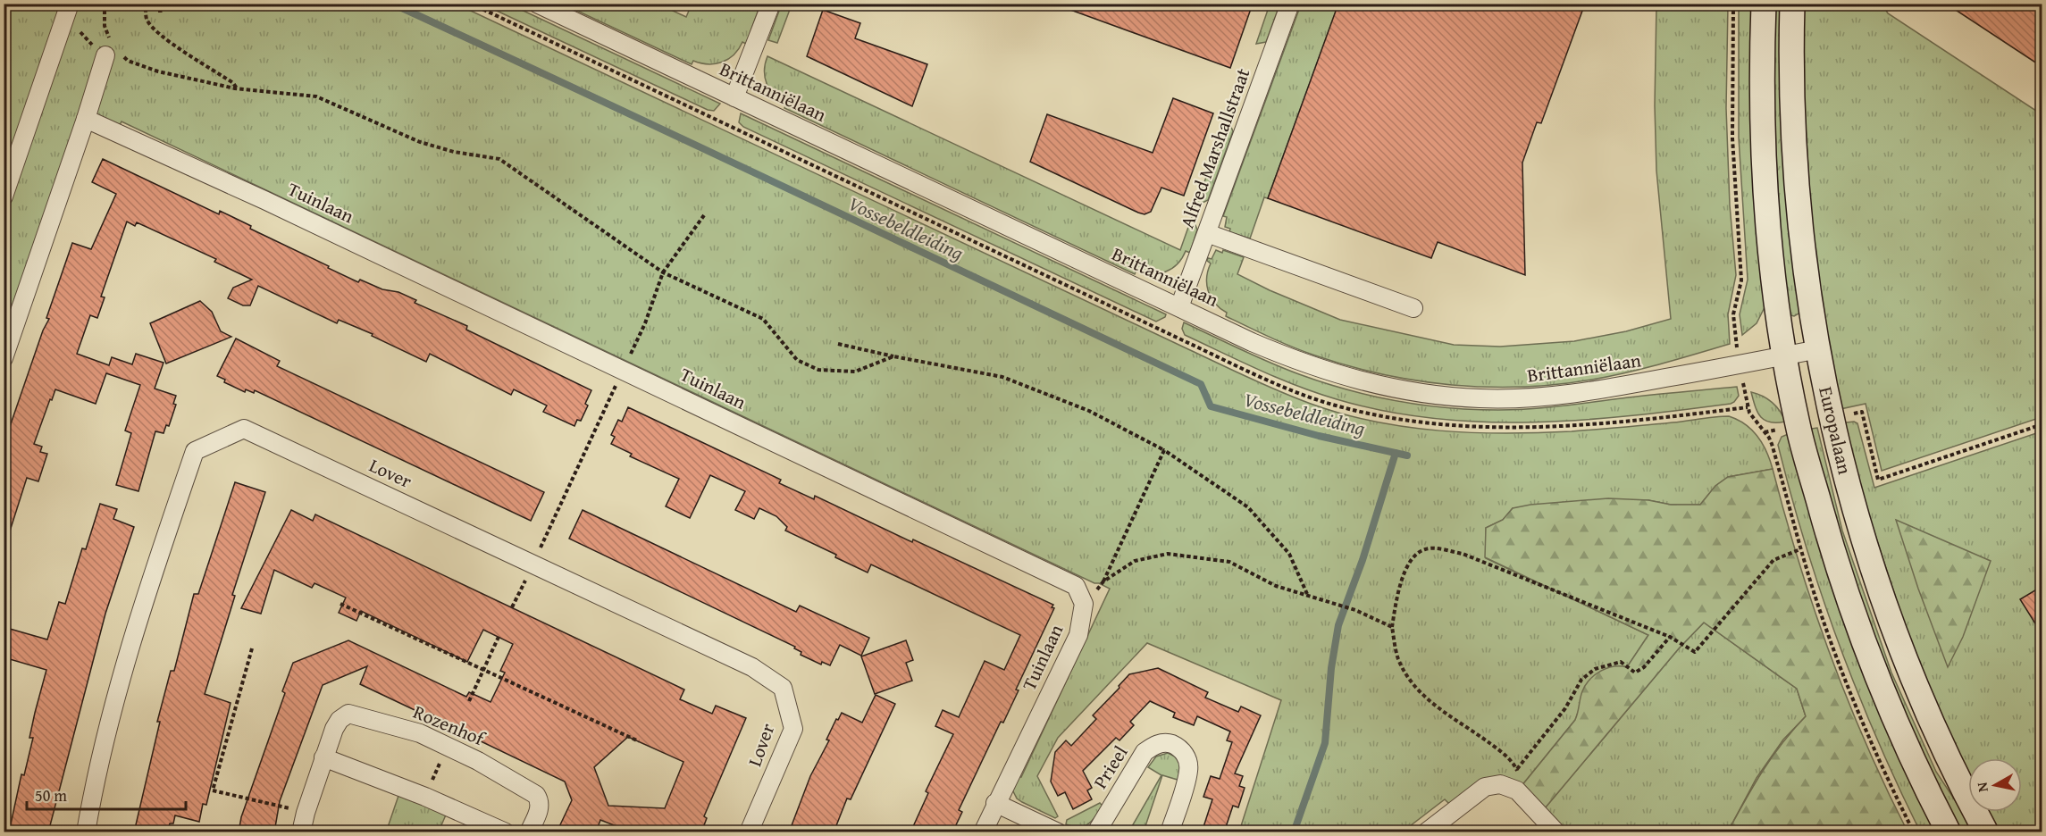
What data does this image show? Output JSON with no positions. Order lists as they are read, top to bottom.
{
  "streets": {
    "street": [
      "Brittanniëlaan",
      "Alfred Marshallstraat",
      "Tuinlaan",
      "Europalaan",
      "Lover",
      "Rozenhof",
      "Prieel"
    ]
  },
  "crossings": [
    ["Brittanniëlaan", "Alfred Marshallstraat"],
    ["Brittanniëlaan", "Europalaan"]
  ],
  "water": ["Vossebeldleiding"],
  "scale_bar": "50 m",
  "north": "left"
}
